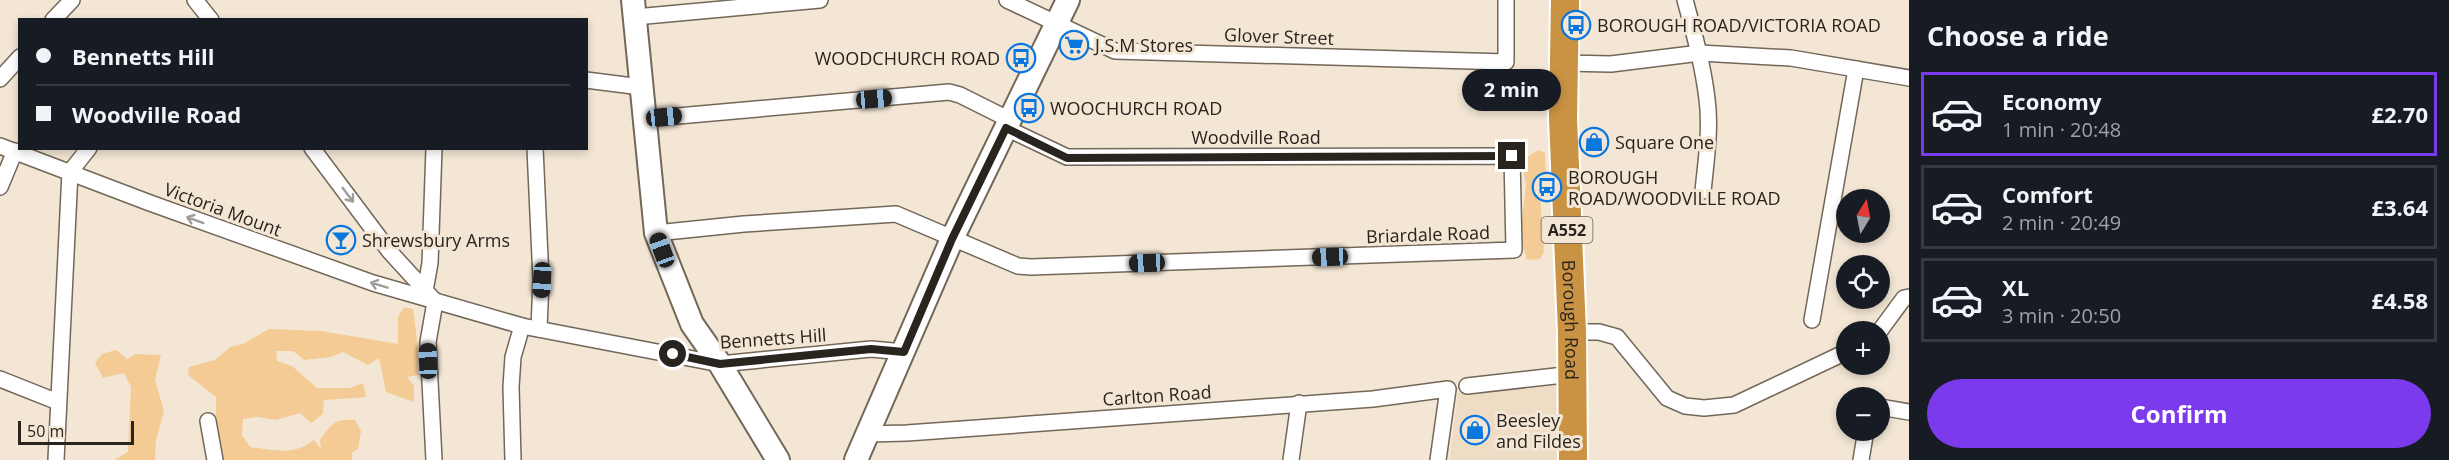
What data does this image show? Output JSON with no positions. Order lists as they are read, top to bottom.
{
  "streets": {
    "highway": ["A552", "Borough Road"],
    "street": [
      "Glover Street",
      "Woodville Road",
      "Victoria Mount",
      "Briardale Road",
      "Bennetts Hill",
      "Carlton Road"
    ]
  },
  "crossings": [
    ["Woodville Road", "Briardale Road"],
    ["Victoria Mount", "Bennetts Hill"]
  ],
  "one_way": ["Victoria Mount"],
  "places": {
    "bus stop": [
      "BOROUGH ROAD/VICTORIA ROAD",
      "WOODCHURCH ROAD",
      "WOOCHURCH ROAD",
      "BOROUGH ROAD/WOODVILLE ROAD"
    ],
    "supermarket": ["J.S.M Stores"],
    "shop": ["Square One", "Beesley and Fildes"],
    "bar": ["Shrewsbury Arms"]
  },
  "scale_bar": "50 m",
  "north": "top",
  "page": {
    "heading": "Choose a ride",
    "banner": ["Bennetts Hill", "Woodville Road"],
    "bubble": "2 min",
    "list": [
      {
        "name": "Economy",
        "note": "1 min · 20:48",
        "value": "£2.70"
      },
      {
        "name": "Comfort",
        "note": "2 min · 20:49",
        "value": "£3.64"
      },
      {
        "name": "XL",
        "note": "3 min · 20:50",
        "value": "£4.58"
      }
    ],
    "map_buttons": ["+", "−"],
    "buttons": "Confirm",
    "scale": "50 m"
  }
}
